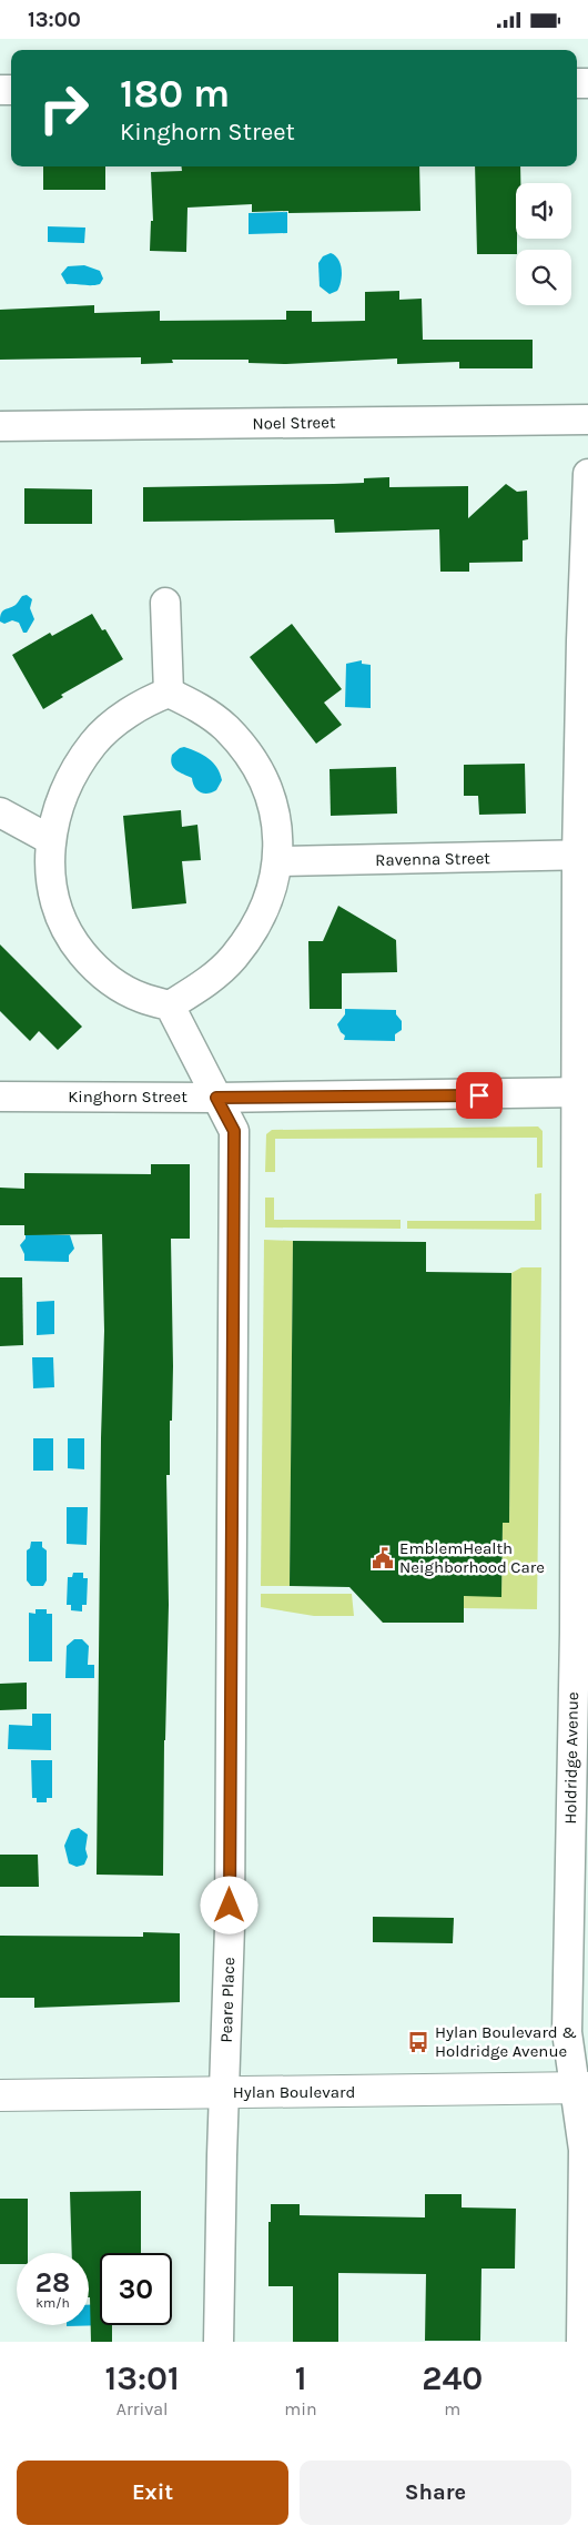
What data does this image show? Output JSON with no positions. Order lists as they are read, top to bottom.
{
  "streets": {
    "main road": ["Hylan Boulevard"],
    "street": [
      "Noel Street",
      "Ravenna Street",
      "Kinghorn Street",
      "Holdridge Avenue",
      "Peare Place"
    ]
  },
  "crossings": [
    ["Ravenna Street", "Holdridge Avenue"],
    ["Kinghorn Street", "Holdridge Avenue"],
    ["Kinghorn Street", "Peare Place"],
    ["Holdridge Avenue", "Hylan Boulevard"],
    ["Peare Place", "Hylan Boulevard"]
  ],
  "places": {
    "public building": ["EmblemHealth Neighborhood Care"],
    "bus stop": ["Hylan Boulevard & Holdridge Avenue"]
  },
  "page": {
    "status": "13:00",
    "turn": ["180 m", "Kinghorn Street"],
    "speed": "28 km/h",
    "limit": "30",
    "eta": [
      "13:01",
      "Arrival",
      "1",
      "min",
      "240",
      "m"
    ],
    "buttons": ["Exit", "Share"]
  }
}
